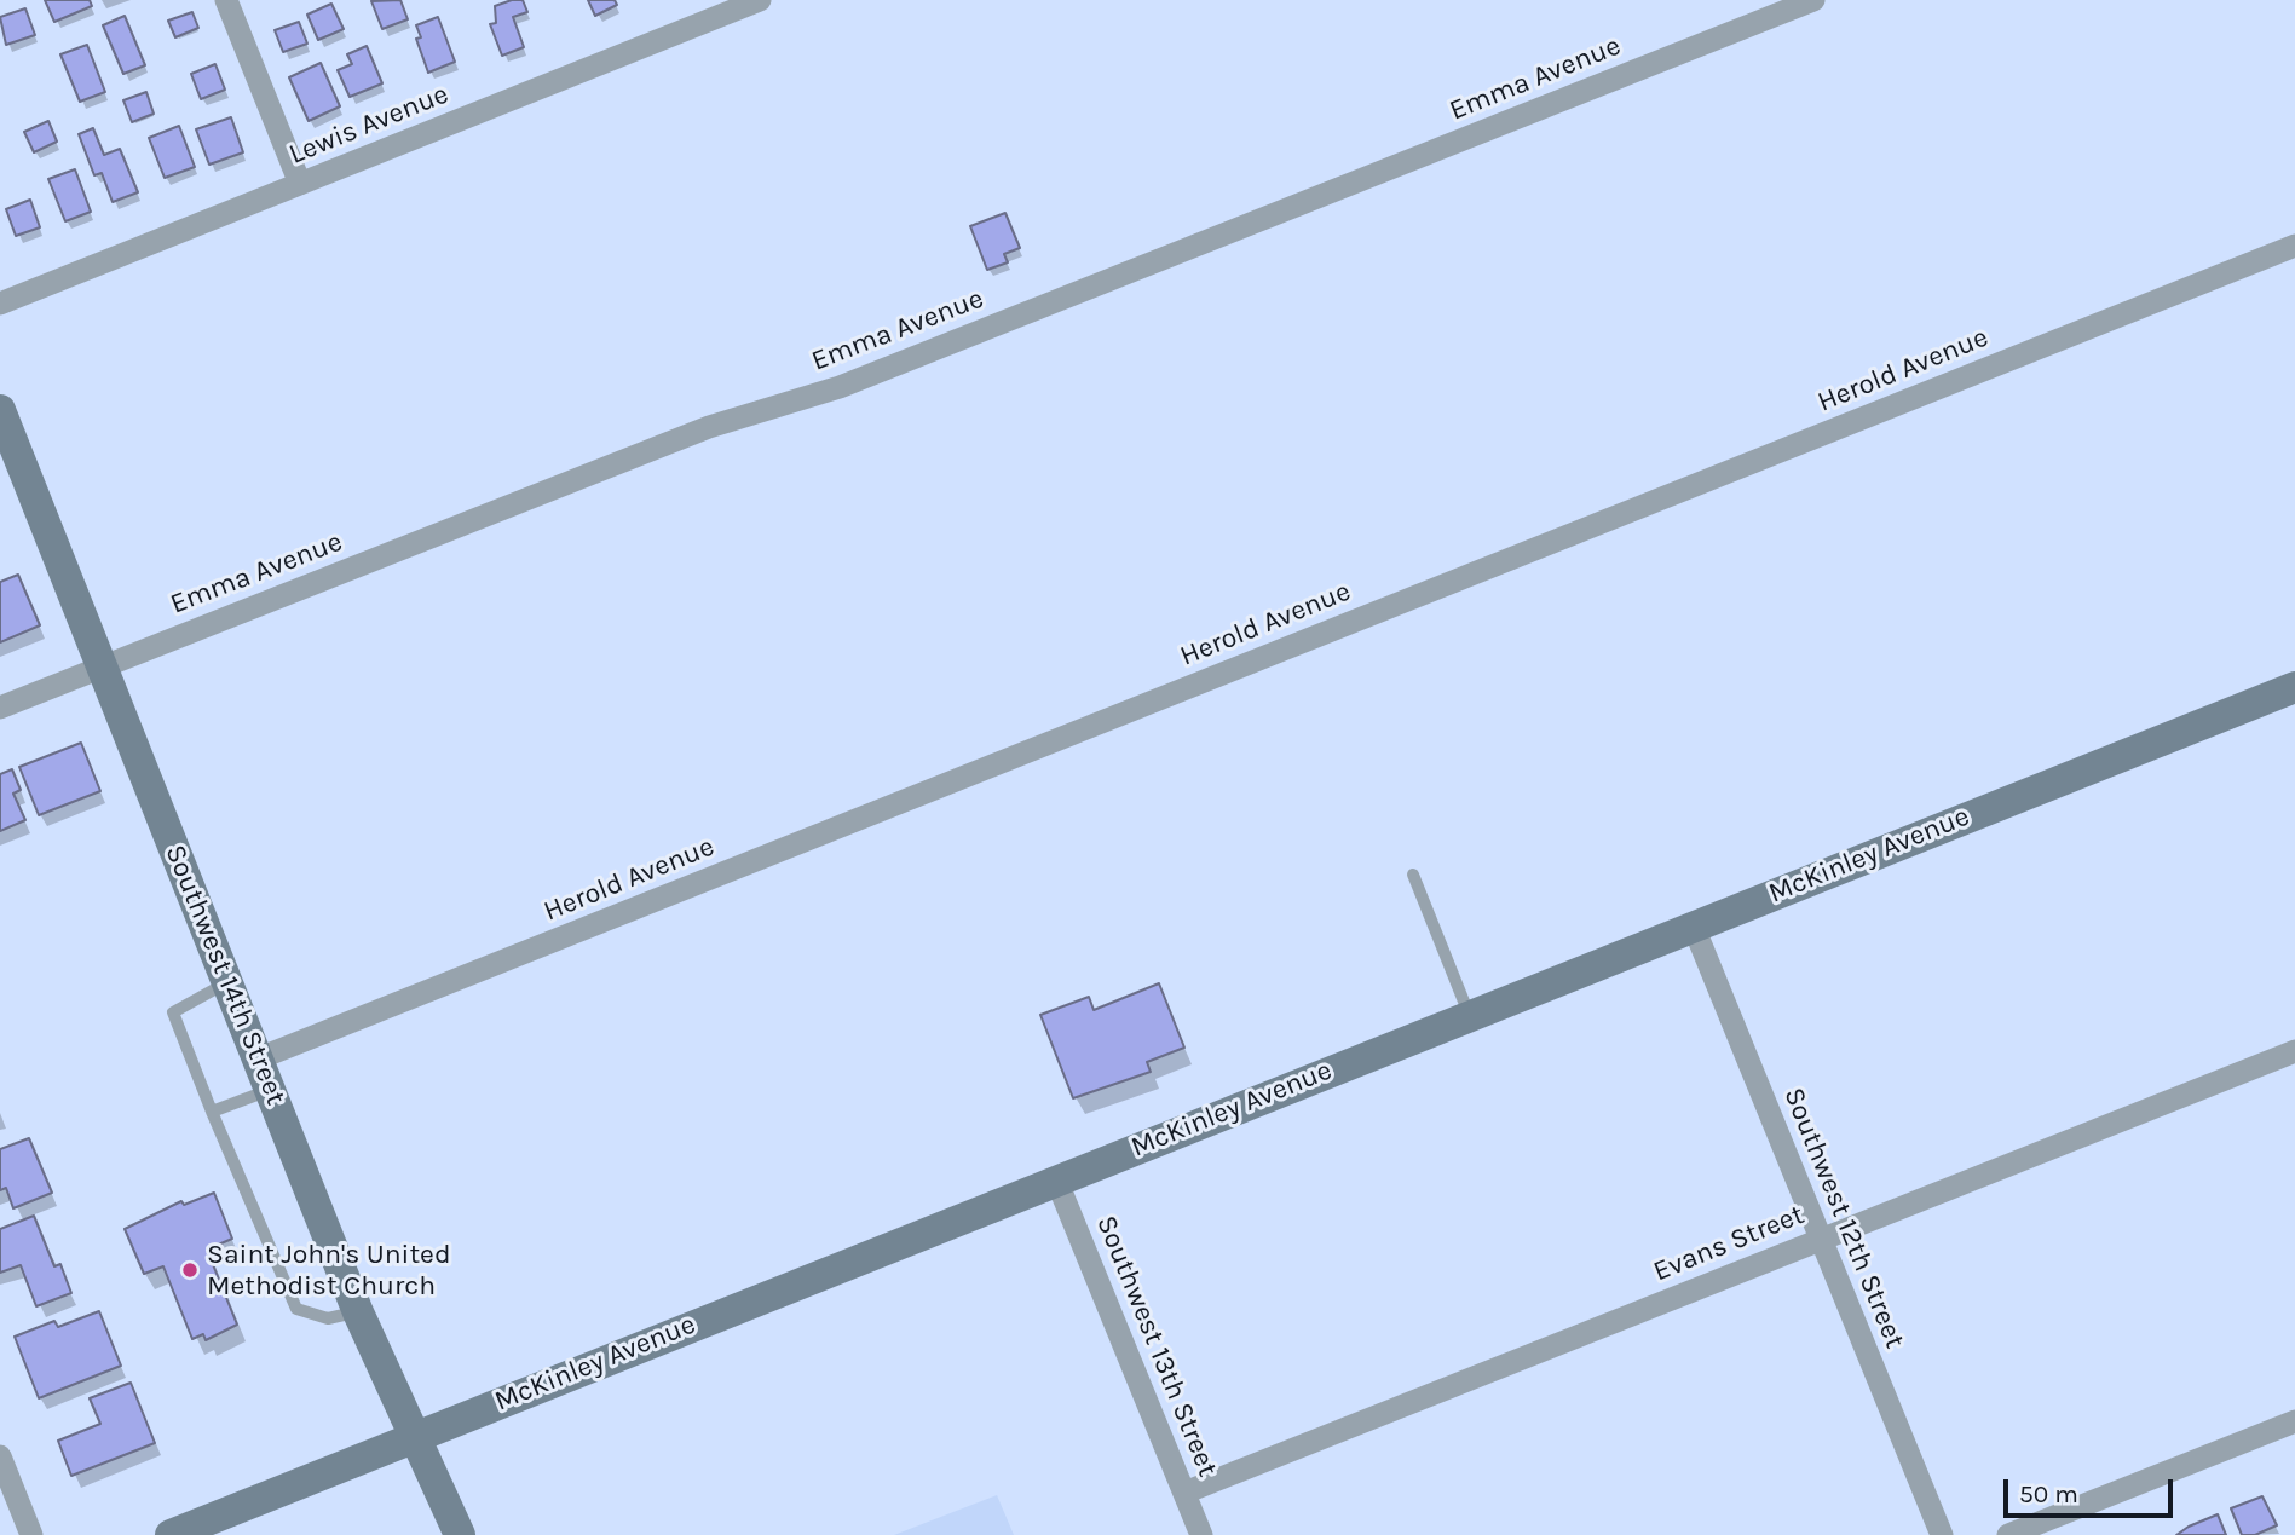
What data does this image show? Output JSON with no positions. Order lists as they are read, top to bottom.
{
  "streets": {
    "main road": ["McKinley Avenue", "Southwest 14th Street"],
    "street": [
      "Emma Avenue",
      "Lewis Avenue",
      "Herold Avenue",
      "Southwest 12th Street",
      "Evans Street",
      "Southwest 13th Street"
    ]
  },
  "crossings": [
    ["Emma Avenue", "Southwest 14th Street"],
    ["Herold Avenue", "Southwest 14th Street"],
    ["McKinley Avenue", "Southwest 14th Street"],
    ["McKinley Avenue", "Southwest 12th Street"],
    ["McKinley Avenue", "Southwest 13th Street"],
    ["Southwest 12th Street", "Evans Street"],
    ["Evans Street", "Southwest 13th Street"]
  ],
  "places": ["Saint John's United Methodist Church"],
  "scale_bar": "50 m"
}
